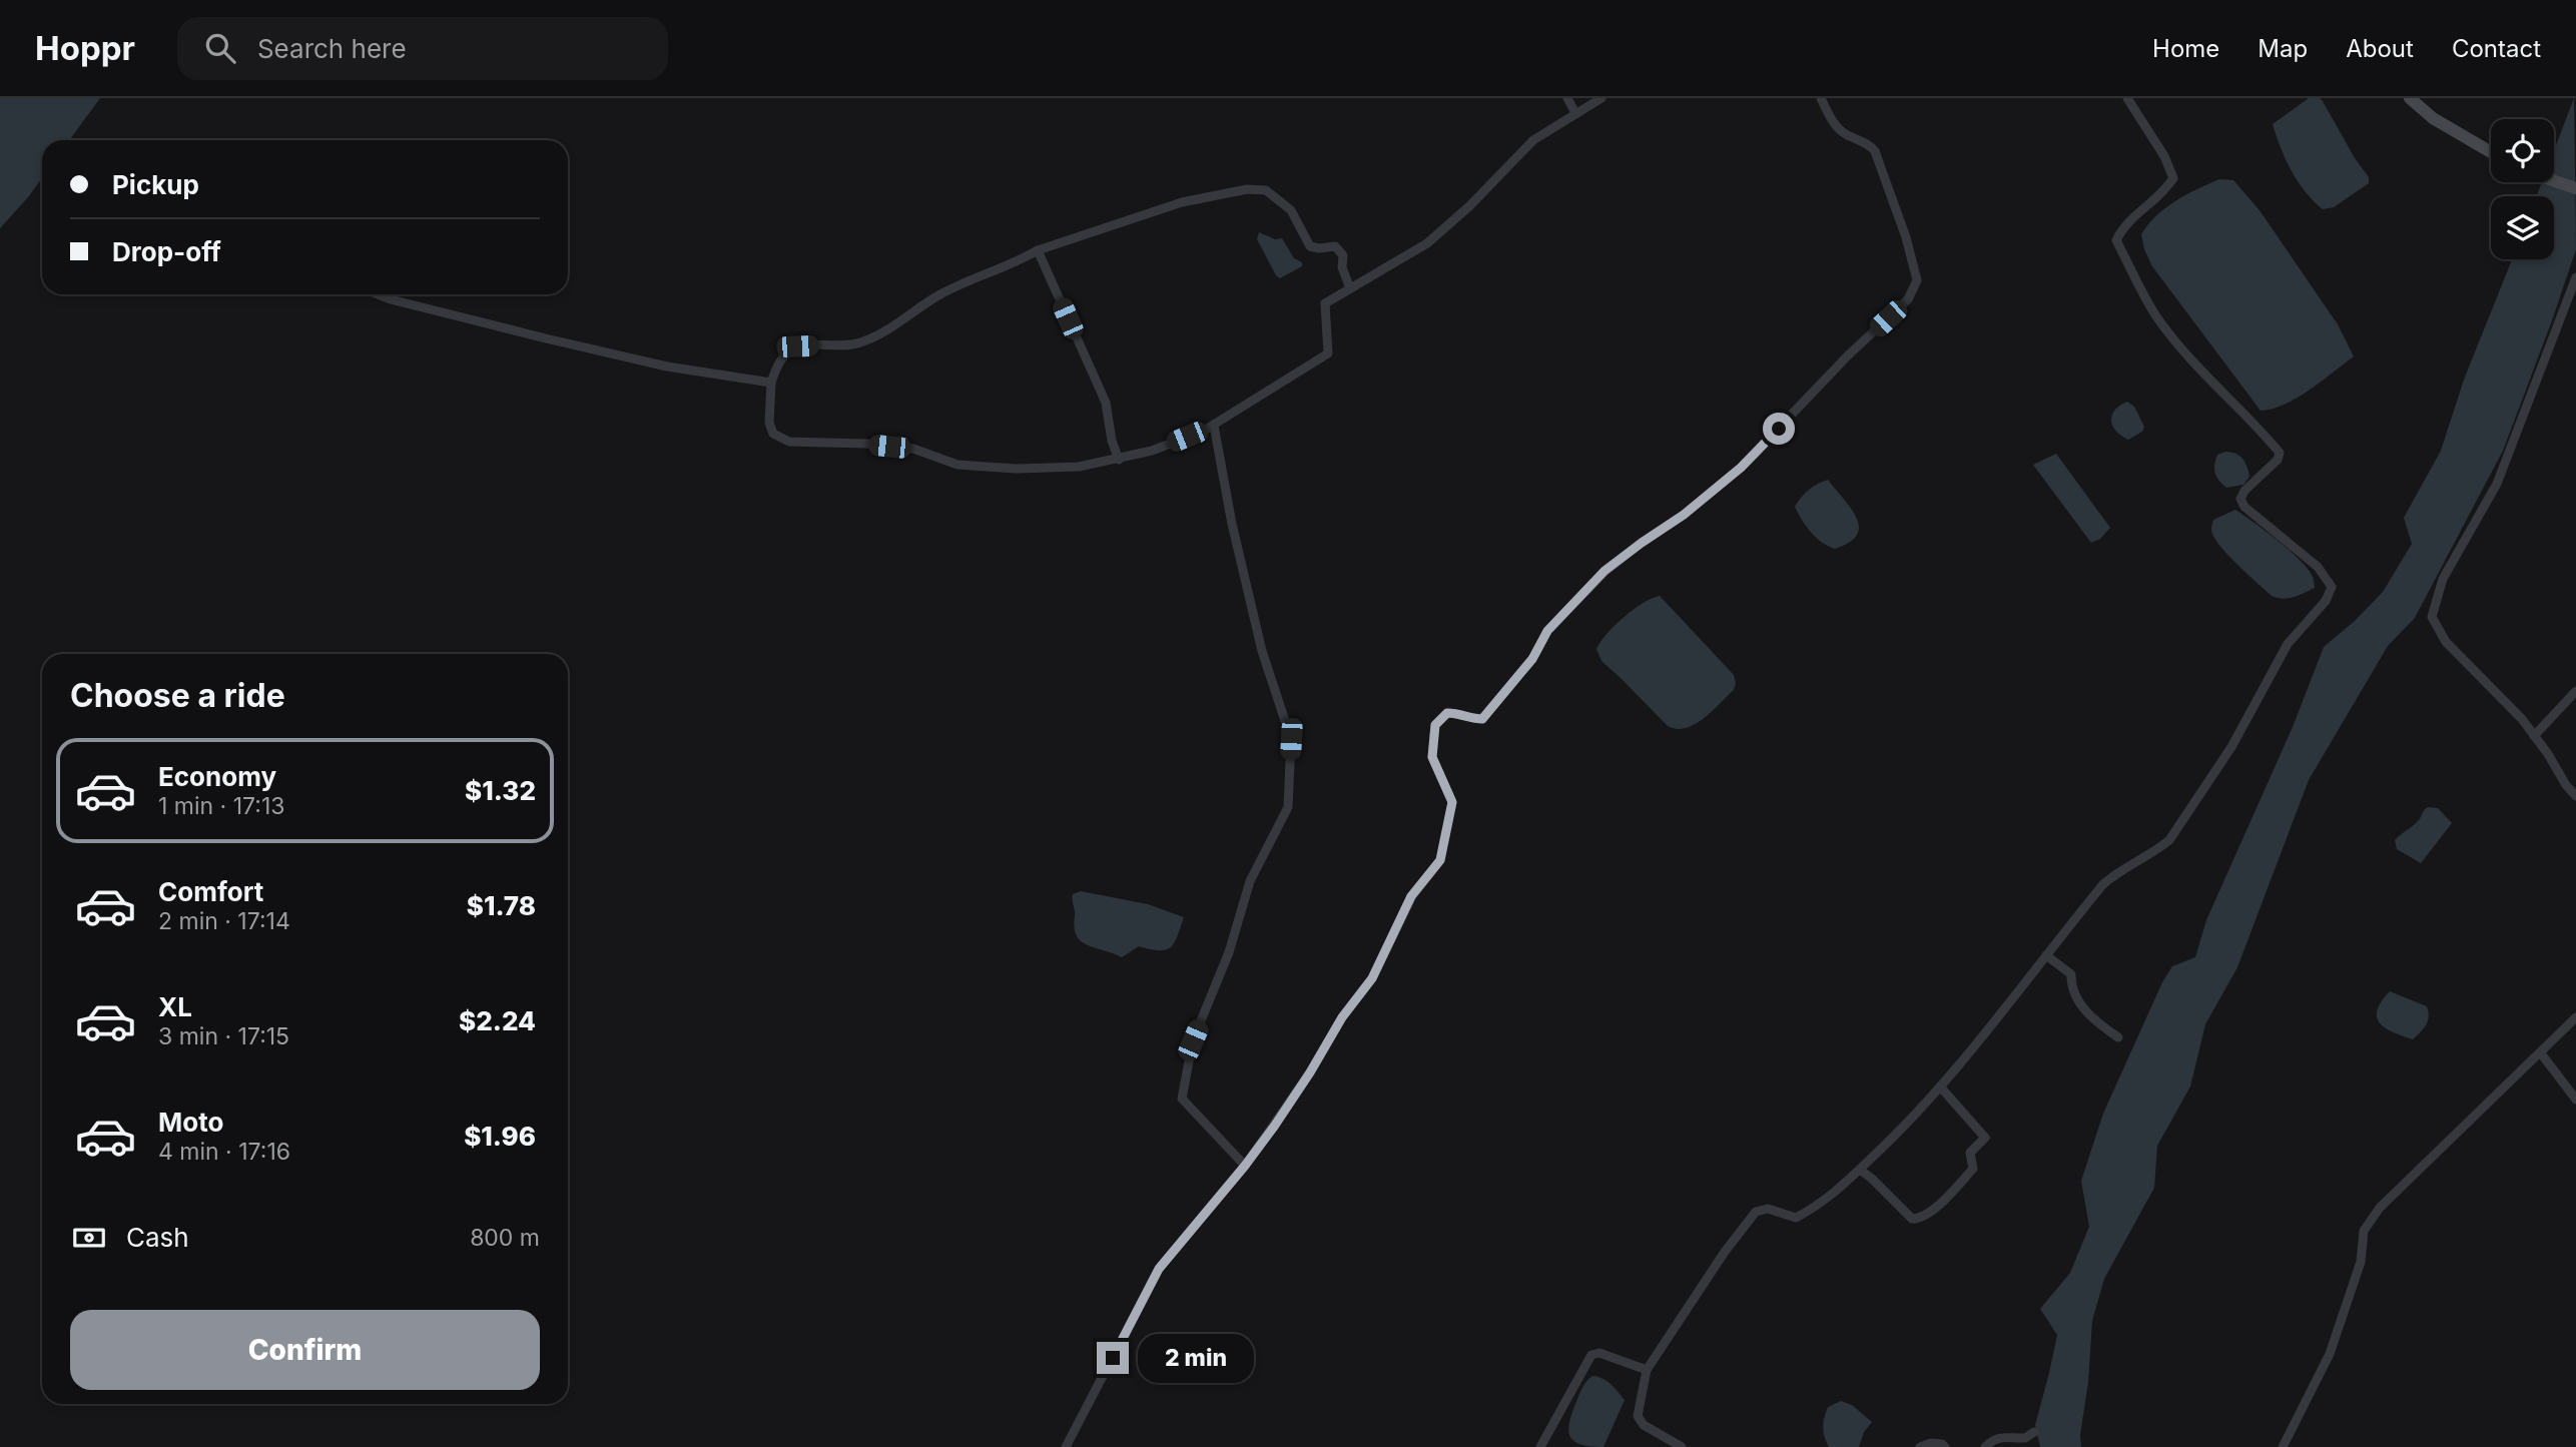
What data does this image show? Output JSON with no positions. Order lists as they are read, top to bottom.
{
  "page": {
    "header": "Hoppr",
    "search": "Search here",
    "nav": [
      "Home",
      "Map",
      "About",
      "Contact"
    ],
    "banner": ["Pickup", "Drop-off"],
    "heading": "Choose a ride",
    "list": [
      {
        "name": "Economy",
        "note": "1 min · 17:13",
        "value": "$1.32"
      },
      {
        "name": "Comfort",
        "note": "2 min · 17:14",
        "value": "$1.78"
      },
      {
        "name": "XL",
        "note": "3 min · 17:15",
        "value": "$2.24"
      },
      {
        "name": "Moto",
        "note": "4 min · 17:16",
        "value": "$1.96"
      }
    ],
    "pay": ["Cash", "800 m"],
    "buttons": "Confirm",
    "bubble": "2 min"
  }
}
